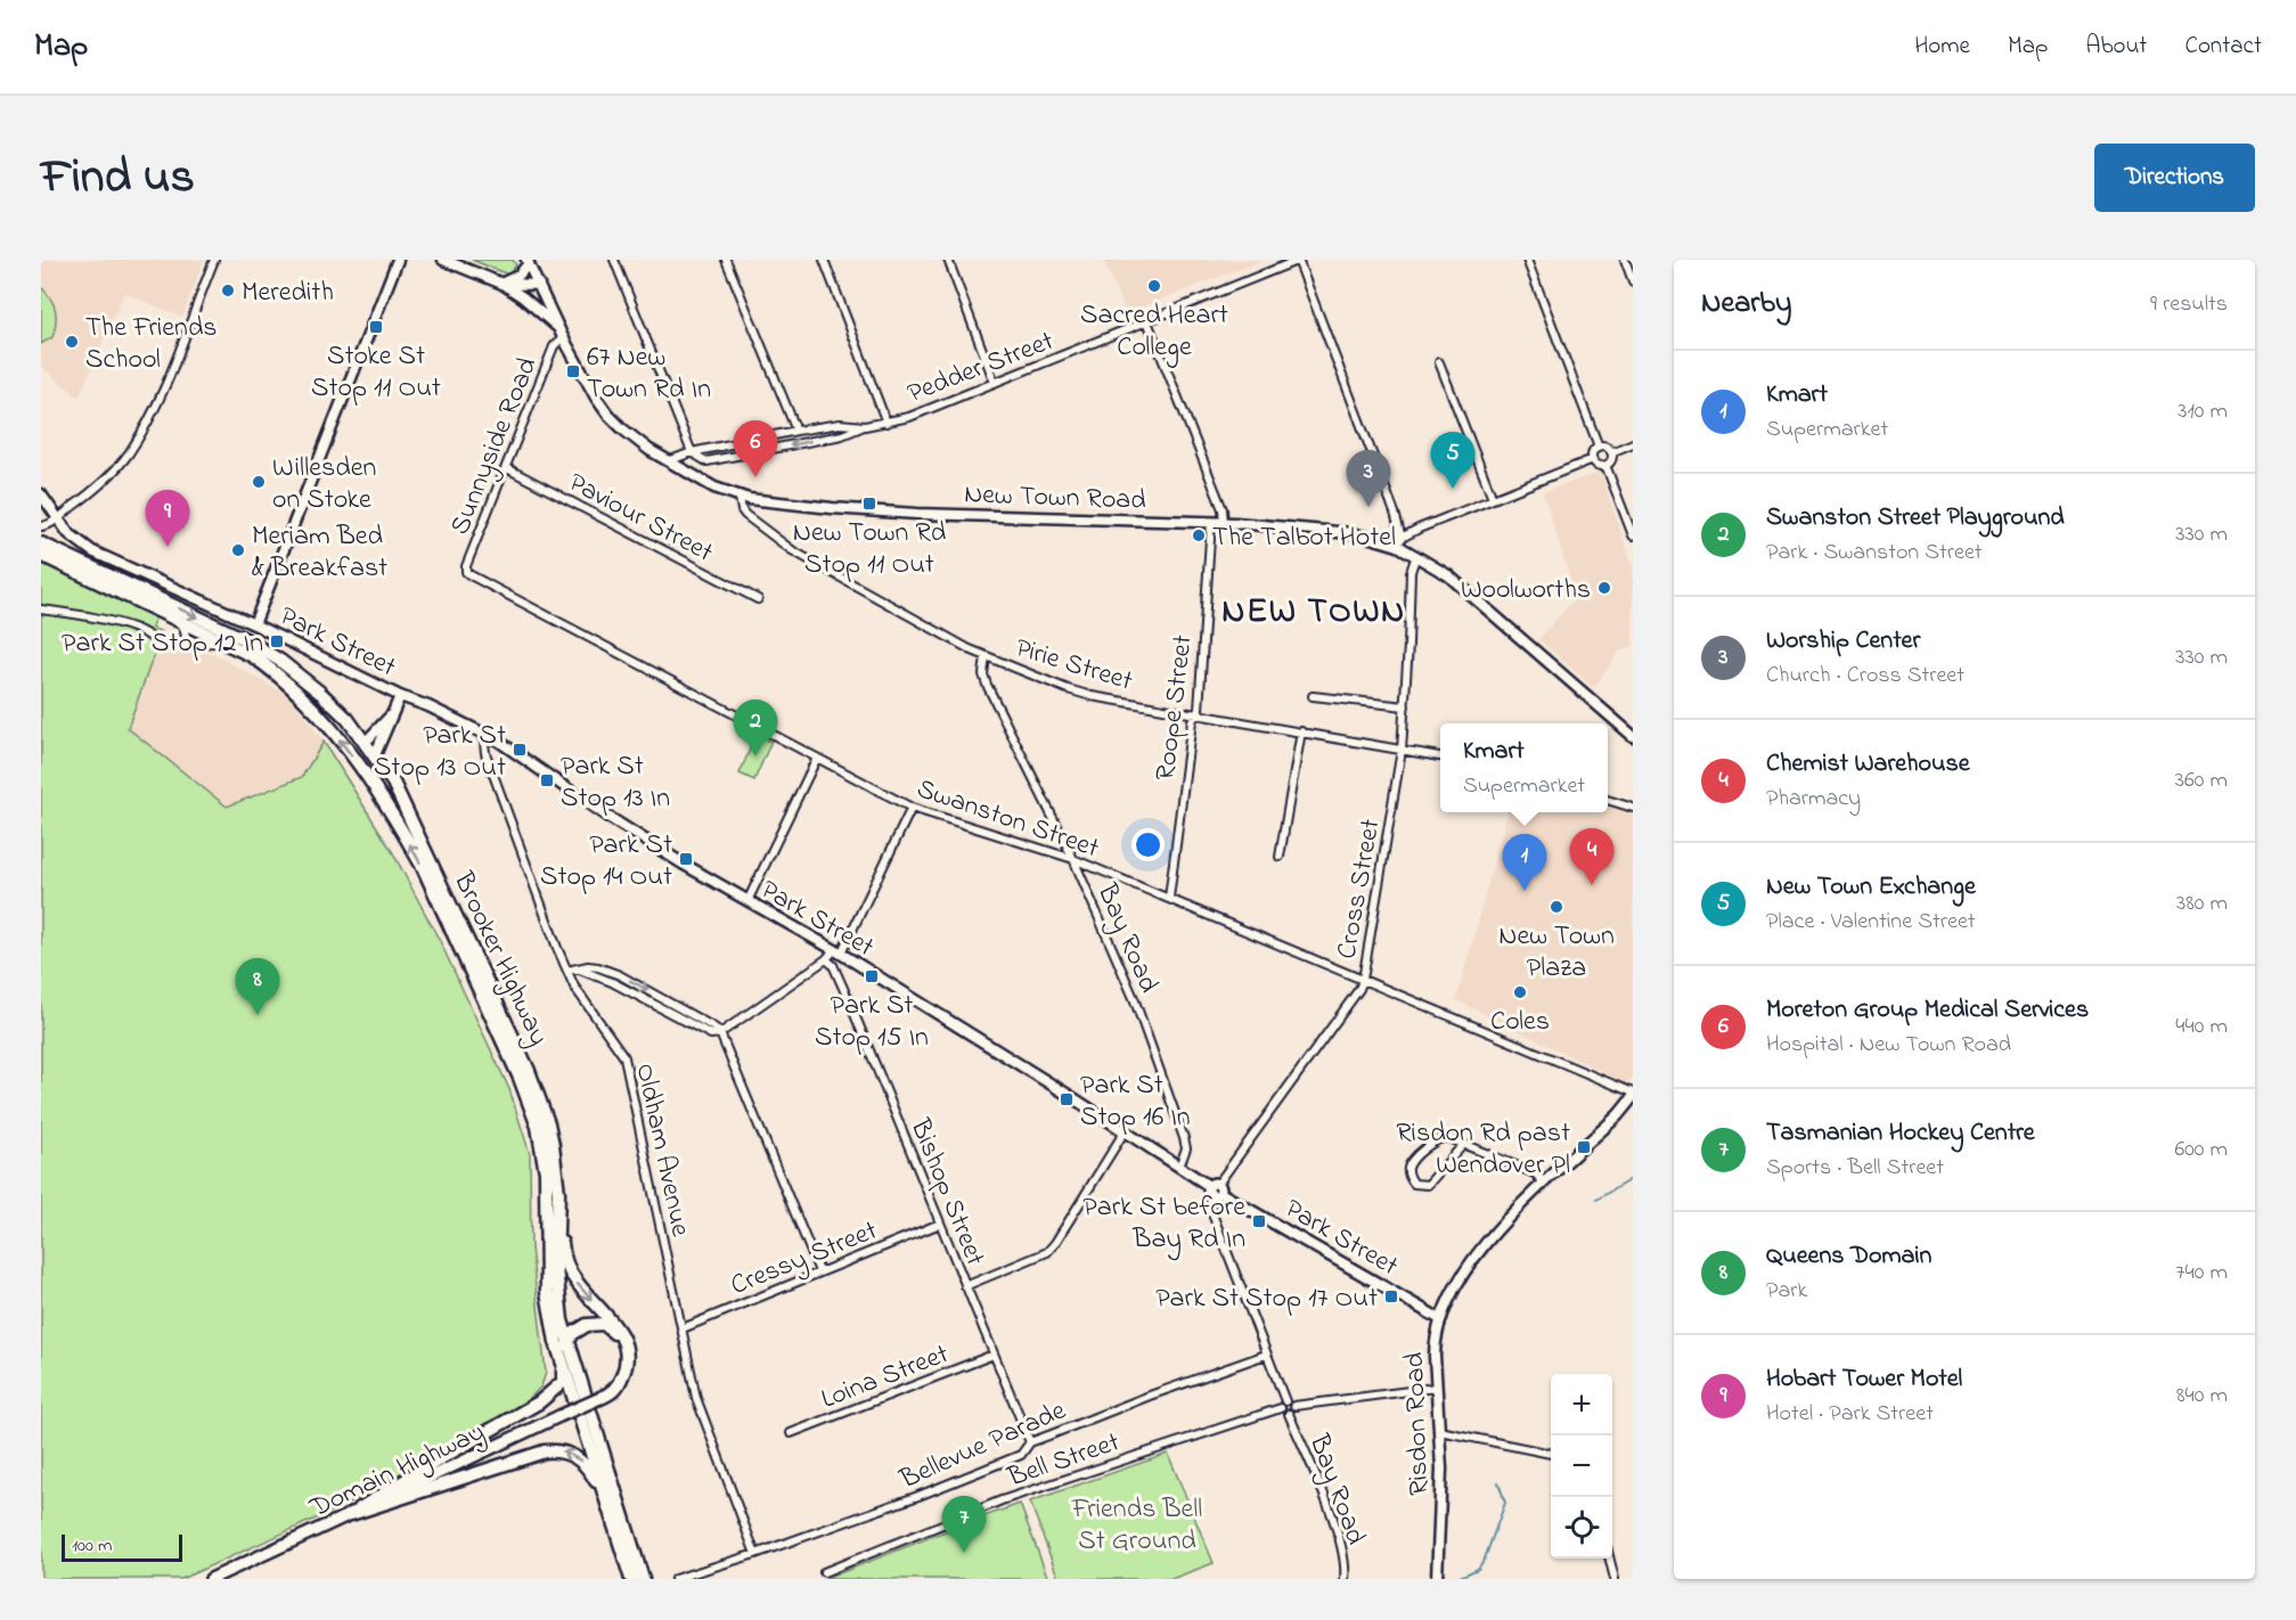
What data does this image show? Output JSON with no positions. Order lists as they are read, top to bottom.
{
  "streets": {
    "highway": ["Brooker Highway"],
    "main road": ["Domain Highway"],
    "street": [
      "Pedder Street",
      "Sunnyside Road",
      "New Town Road",
      "Paviour Street",
      "Park Street",
      "Pirie Street",
      "Roope Street",
      "Swanston Street",
      "Cross Street",
      "Bay Road",
      "Oldham Avenue",
      "Bishop Street",
      "Cressy Street",
      "Loina Street",
      "Risdon Road",
      "Bellevue Parade",
      "Bell Street"
    ]
  },
  "crossings": [
    ["Pedder Street", "New Town Road"],
    ["Sunnyside Road", "New Town Road"],
    ["Sunnyside Road", "Paviour Street"],
    ["Sunnyside Road", "Swanston Street"],
    ["New Town Road", "Pirie Street"],
    ["New Town Road", "Roope Street"],
    ["New Town Road", "Cross Street"],
    ["Park Street", "Cross Street"],
    ["Park Street", "Bay Road"],
    ["Park Street", "Brooker Highway"],
    ["Park Street", "Oldham Avenue"],
    ["Park Street", "Risdon Road"],
    ["Pirie Street", "Roope Street"],
    ["Pirie Street", "Cross Street"],
    ["Pirie Street", "Bay Road"],
    ["Roope Street", "Swanston Street"],
    ["Swanston Street", "Cross Street"],
    ["Swanston Street", "Bay Road"],
    ["Bay Road", "Bell Street"],
    ["Oldham Avenue", "Cressy Street"],
    ["Oldham Avenue", "Bellevue Parade"],
    ["Bishop Street", "Cressy Street"],
    ["Bishop Street", "Loina Street"],
    ["Bishop Street", "Bellevue Parade"]
  ],
  "districts": ["NEW TOWN"],
  "parks": ["Friends Bell St Ground"],
  "places": {
    "other": [
      "Sacred Heart College",
      "Meredith",
      "The Friends School",
      "Willesden on Stoke",
      "The Talbot Hotel",
      "Meriam Bed & Breakfast",
      "Woolworths",
      "New Town Plaza",
      "Coles"
    ],
    "transit": [
      "Stoke St Stop 11 Out",
      "67 New Town Rd In",
      "New Town Rd Stop 11 Out",
      "Park St Stop 12 In",
      "Park St Stop 13 Out",
      "Park St Stop 13 In",
      "Park St Stop 14 Out",
      "Park St Stop 15 In",
      "Park St Stop 16 In",
      "Risdon Rd past Wendover Pl",
      "Park St before Bay Rd In",
      "Park St Stop 17 Out"
    ]
  },
  "scale_bar": "100 m",
  "page": {
    "header": "Map",
    "nav": [
      "Home",
      "Map",
      "About",
      "Contact"
    ],
    "title": "Find us",
    "buttons": "Directions",
    "heading": ["Nearby", "9 results"],
    "list": [
      {
        "mark": "1",
        "name": "Kmart",
        "note": "Supermarket",
        "value": "310 m"
      },
      {
        "mark": "2",
        "name": "Swanston Street Playground",
        "note": "Park · Swanston Street",
        "value": "330 m"
      },
      {
        "mark": "3",
        "name": "Worship Center",
        "note": "Church · Cross Street",
        "value": "330 m"
      },
      {
        "mark": "4",
        "name": "Chemist Warehouse",
        "note": "Pharmacy",
        "value": "360 m"
      },
      {
        "mark": "5",
        "name": "New Town Exchange",
        "note": "Place · Valentine Street",
        "value": "380 m"
      },
      {
        "mark": "6",
        "name": "Moreton Group Medical Services",
        "note": "Hospital · New Town Road",
        "value": "440 m"
      },
      {
        "mark": "7",
        "name": "Tasmanian Hockey Centre",
        "note": "Sports · Bell Street",
        "value": "600 m"
      },
      {
        "mark": "8",
        "name": "Queens Domain",
        "note": "Park",
        "value": "740 m"
      },
      {
        "mark": "9",
        "name": "Hobart Tower Motel",
        "note": "Hotel · Park Street",
        "value": "840 m"
      }
    ],
    "pins": [
      "6",
      "5",
      "3",
      "9",
      "2",
      "4",
      "1",
      "8",
      "7"
    ],
    "popup": ["Kmart", "Supermarket"],
    "map_buttons": ["+", "−"],
    "scale": "100 m"
  }
}
